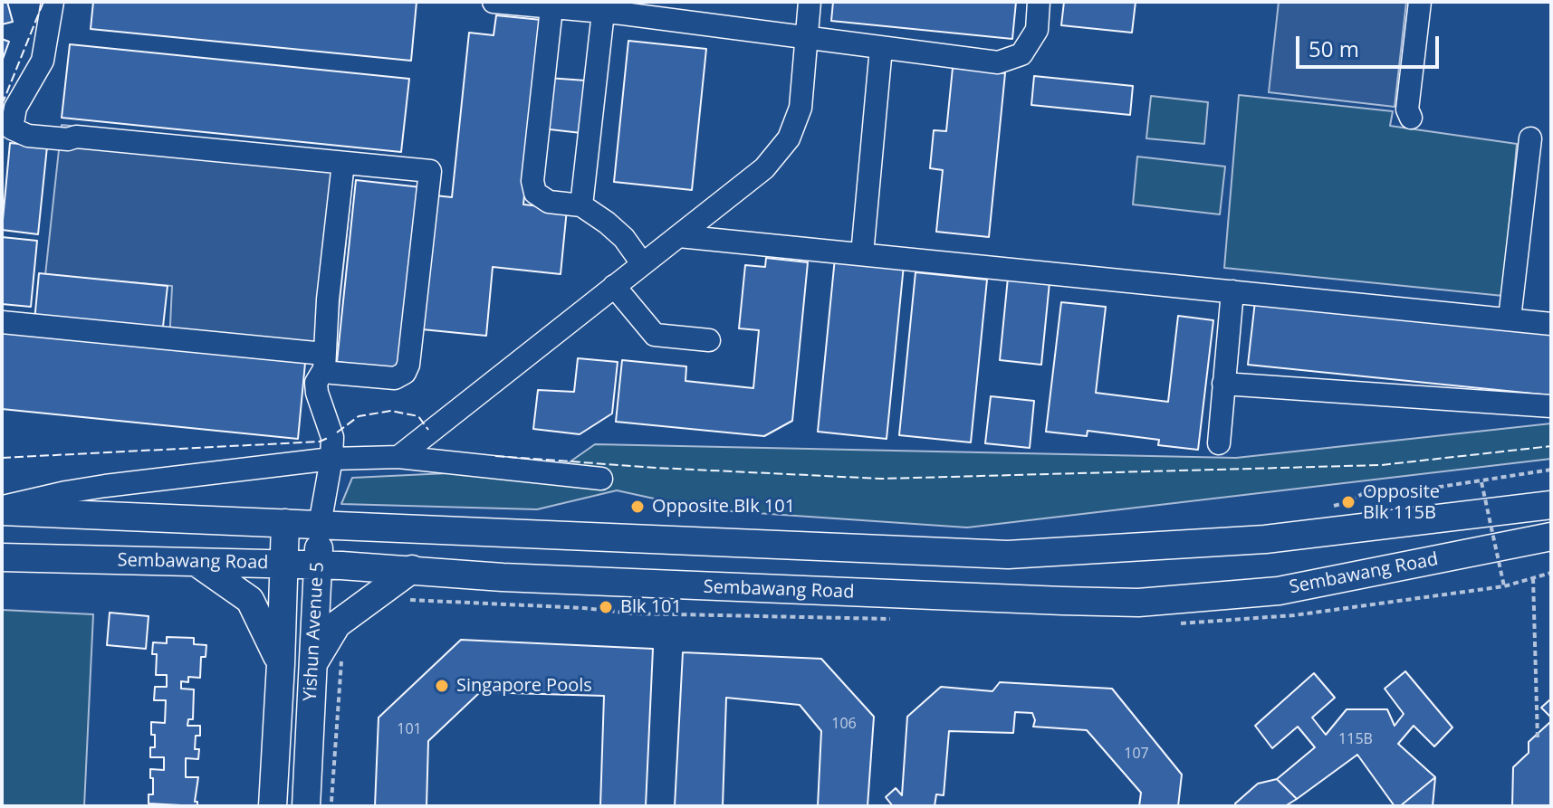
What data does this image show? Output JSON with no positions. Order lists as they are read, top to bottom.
{
  "streets": {
    "main road": ["Sembawang Road", "Yishun Avenue 5"]
  },
  "crossings": [
    ["Sembawang Road", "Yishun Avenue 5"]
  ],
  "places": [
    "Opposite Blk 115B",
    "Opposite Blk 101",
    "Blk 101",
    "Singapore Pools"
  ],
  "house_numbers": [
    "106",
    "101",
    "115B",
    "107"
  ],
  "scale_bar": "50 m"
}
